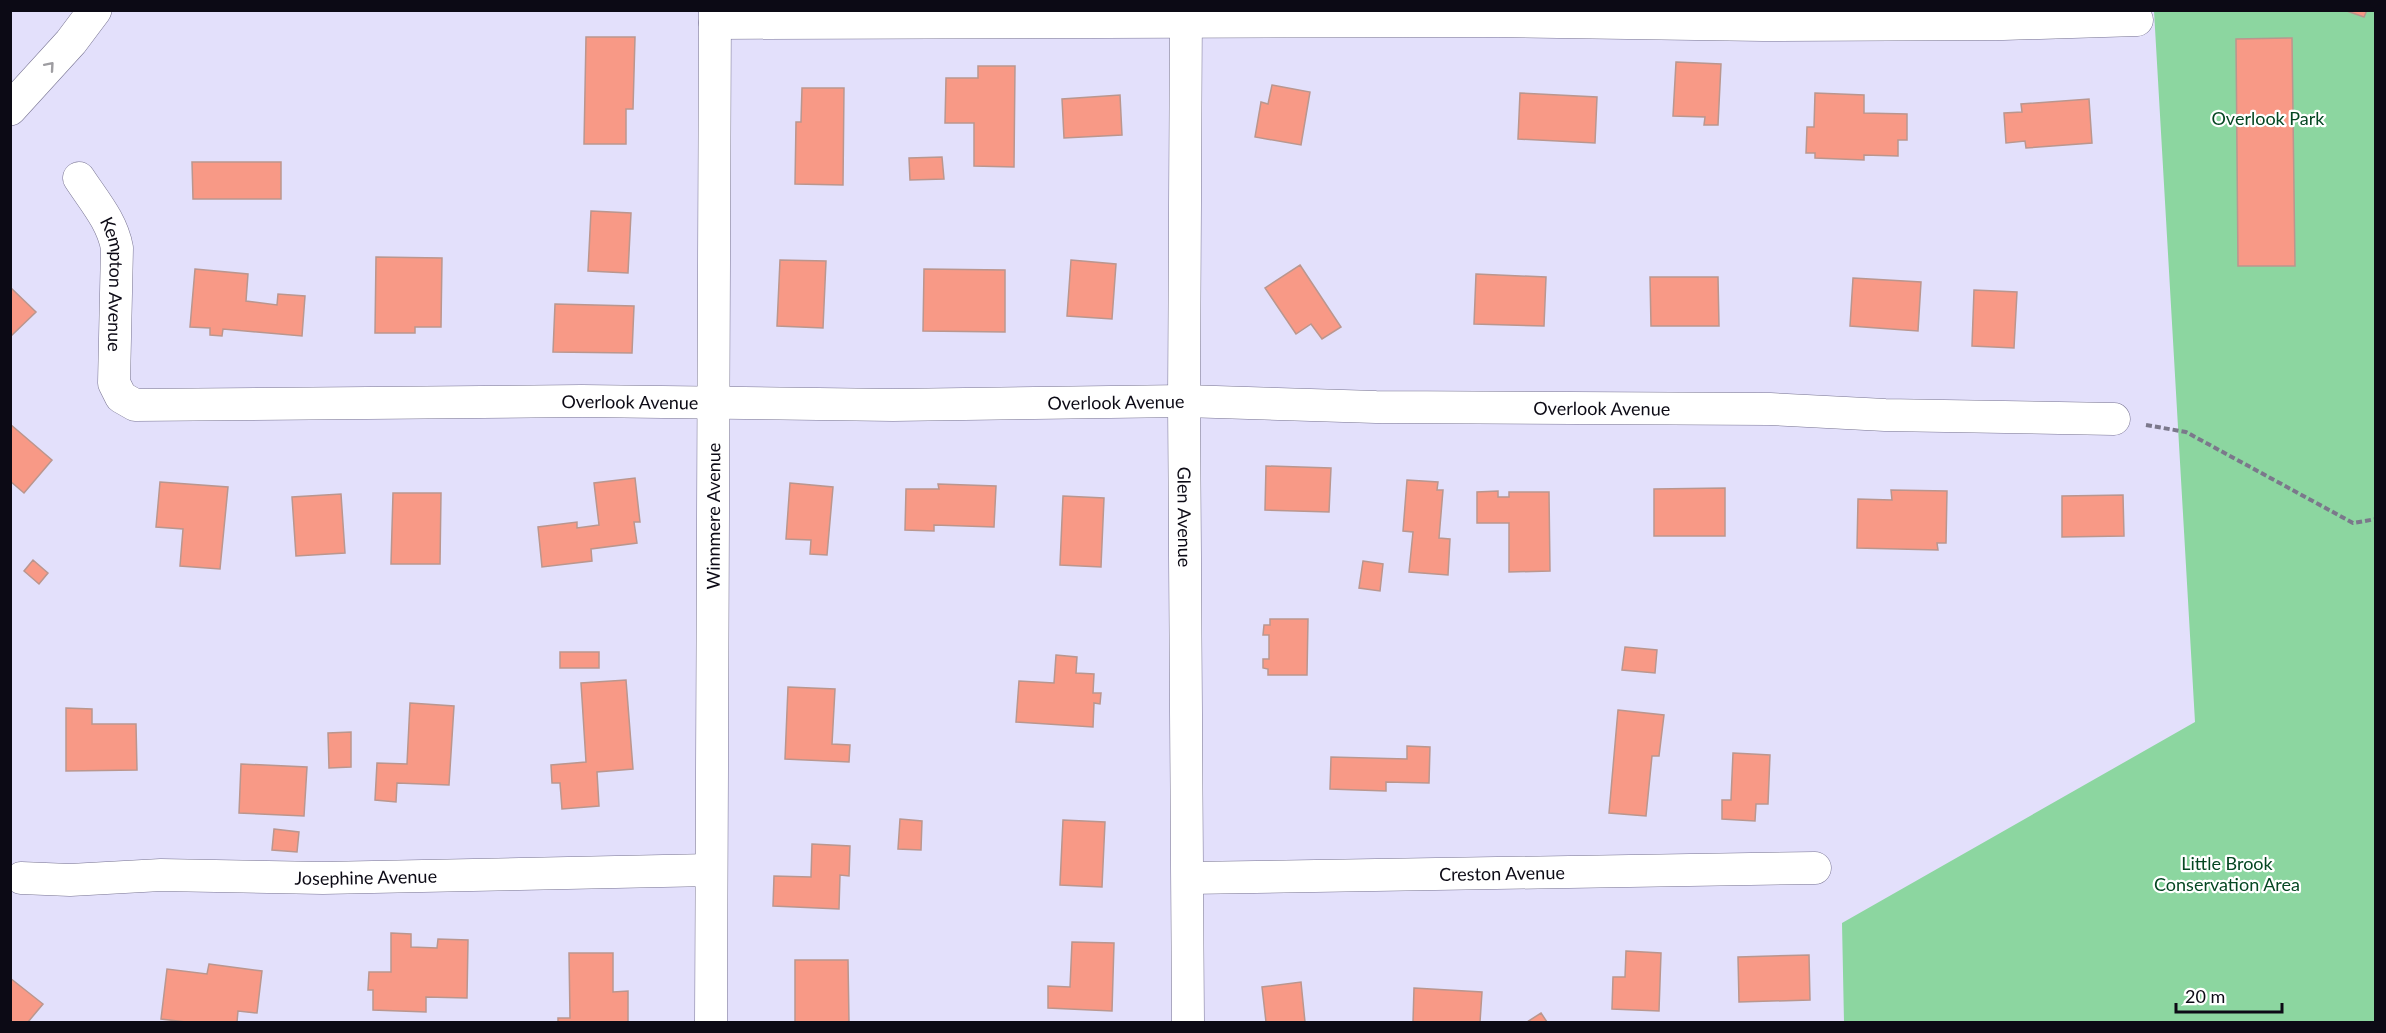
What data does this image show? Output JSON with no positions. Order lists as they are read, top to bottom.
{
  "streets": {
    "street": [
      "Kempton Avenue",
      "Overlook Avenue",
      "Winnmere Avenue",
      "Glen Avenue",
      "Creston Avenue",
      "Josephine Avenue"
    ]
  },
  "crossings": [
    ["Kempton Avenue", "Overlook Avenue"],
    ["Overlook Avenue", "Winnmere Avenue"],
    ["Overlook Avenue", "Glen Avenue"],
    ["Winnmere Avenue", "Josephine Avenue"],
    ["Glen Avenue", "Creston Avenue"]
  ],
  "parks": ["Overlook Park", "Little Brook Conservation Area"],
  "scale_bar": "20 m"
}
